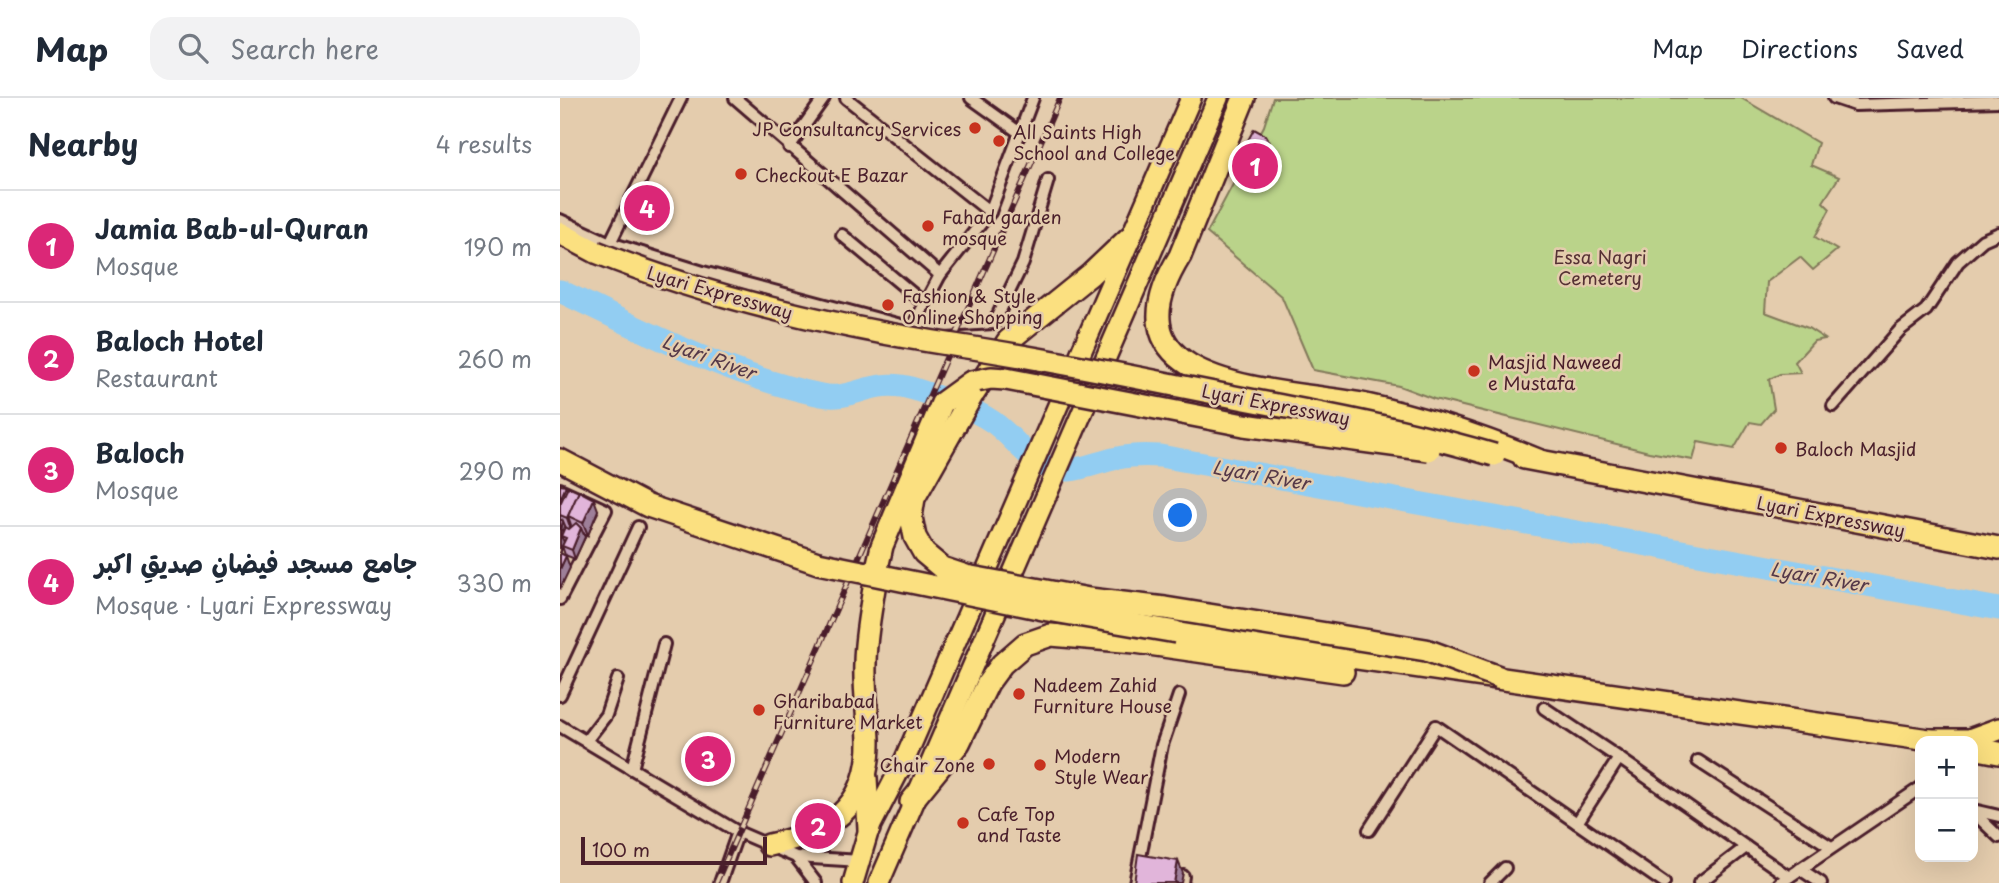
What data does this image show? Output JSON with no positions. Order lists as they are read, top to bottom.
{
  "streets": {
    "highway": ["Lyari Expressway"]
  },
  "water": ["Lyari River"],
  "parks": ["Essa Nagri Cemetery"],
  "places": [
    "JP Consultancy Services",
    "All Saints High School and College",
    "Checkout E Bazar",
    "Fahad garden mosque",
    "Fashion & Style Online Shopping",
    "Masjid Naweed e Mustafa",
    "Baloch Masjid",
    "Nadeem Zahid Furniture House",
    "Gharibabad Furniture Market",
    "Chair Zone",
    "Modern Style Wear",
    "Cafe Top and Taste"
  ],
  "scale_bar": "100 m",
  "page": {
    "header": "Map",
    "search": "Search here",
    "nav": ["Map", "Directions", "Saved"],
    "heading": ["Nearby", "4 results"],
    "pins": [
      "1",
      "4",
      "3",
      "2"
    ],
    "list": [
      {
        "mark": "1",
        "name": "Jamia Bab-ul-Quran",
        "note": "Mosque",
        "value": "190 m"
      },
      {
        "mark": "2",
        "name": "Baloch Hotel",
        "note": "Restaurant",
        "value": "260 m"
      },
      {
        "mark": "3",
        "name": "Baloch",
        "note": "Mosque",
        "value": "290 m"
      },
      {
        "mark": "4",
        "name": "جامع مسجد فیضانِ صدیقِ اکبر",
        "note": "Mosque · Lyari Expressway",
        "value": "330 m"
      }
    ],
    "map_buttons": ["+", "−"],
    "scale": "100 m"
  }
}
